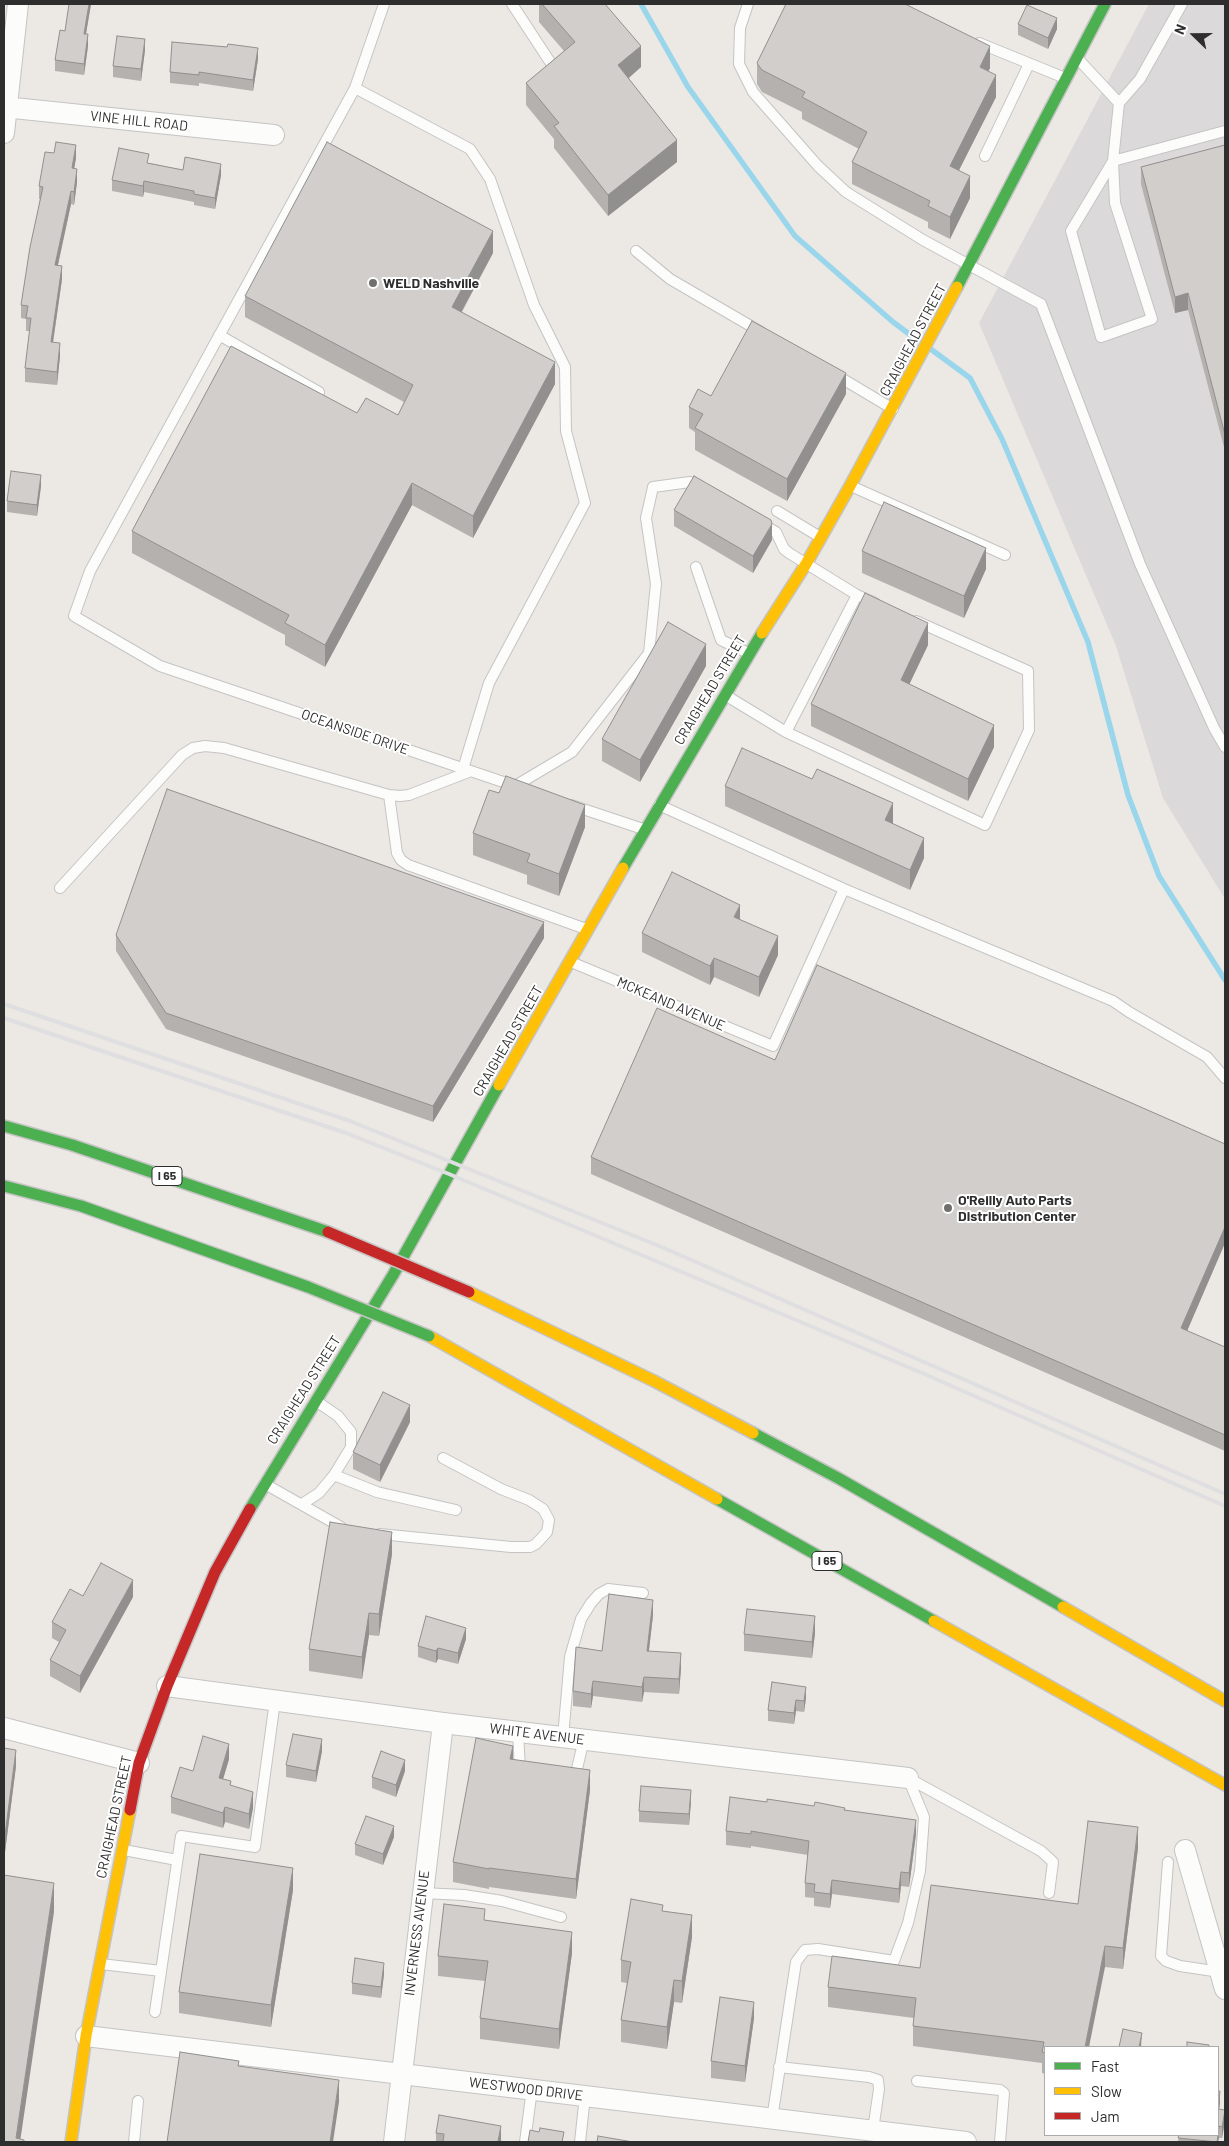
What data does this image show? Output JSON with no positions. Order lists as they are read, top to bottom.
{
  "streets": {
    "main road": ["CRAIGHEAD STREET", "I 65"],
    "street": [
      "VINE HILL ROAD",
      "WHITE AVENUE",
      "INVERNESS AVENUE",
      "WESTWOOD DRIVE"
    ],
    "lane": ["OCEANSIDE DRIVE", "MCKEAND AVENUE"]
  },
  "crossings": [
    ["CRAIGHEAD STREET", "MCKEAND AVENUE"],
    ["CRAIGHEAD STREET", "WHITE AVENUE"],
    ["CRAIGHEAD STREET", "WESTWOOD DRIVE"],
    ["WHITE AVENUE", "INVERNESS AVENUE"],
    ["INVERNESS AVENUE", "WESTWOOD DRIVE"]
  ],
  "places": ["WELD Nashville", "O'Reilly Auto Parts Distribution Center"],
  "legend": ["Fast", "Slow", "Jam"],
  "north": "left"
}
